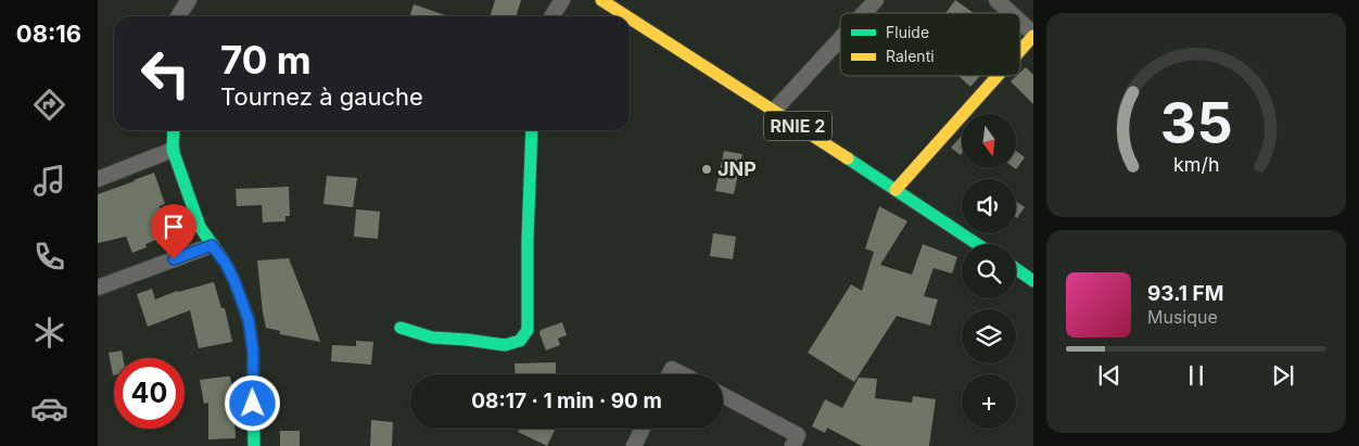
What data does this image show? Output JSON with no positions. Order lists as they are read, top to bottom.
{
  "streets": {
    "main road": ["RNIE 2"]
  },
  "places": ["JNP"],
  "legend": ["Fluide", "Ralenti"],
  "north": "bottom",
  "page": {
    "tabs": "08:16",
    "turn": ["70 m", "Tournez à gauche"],
    "map_buttons": "+",
    "song": ["93.1 FM", "Musique"],
    "limit": "40",
    "trip": "08:17 · 1 min · 90 m",
    "gauge": ["35", "km/h"]
  }
}
